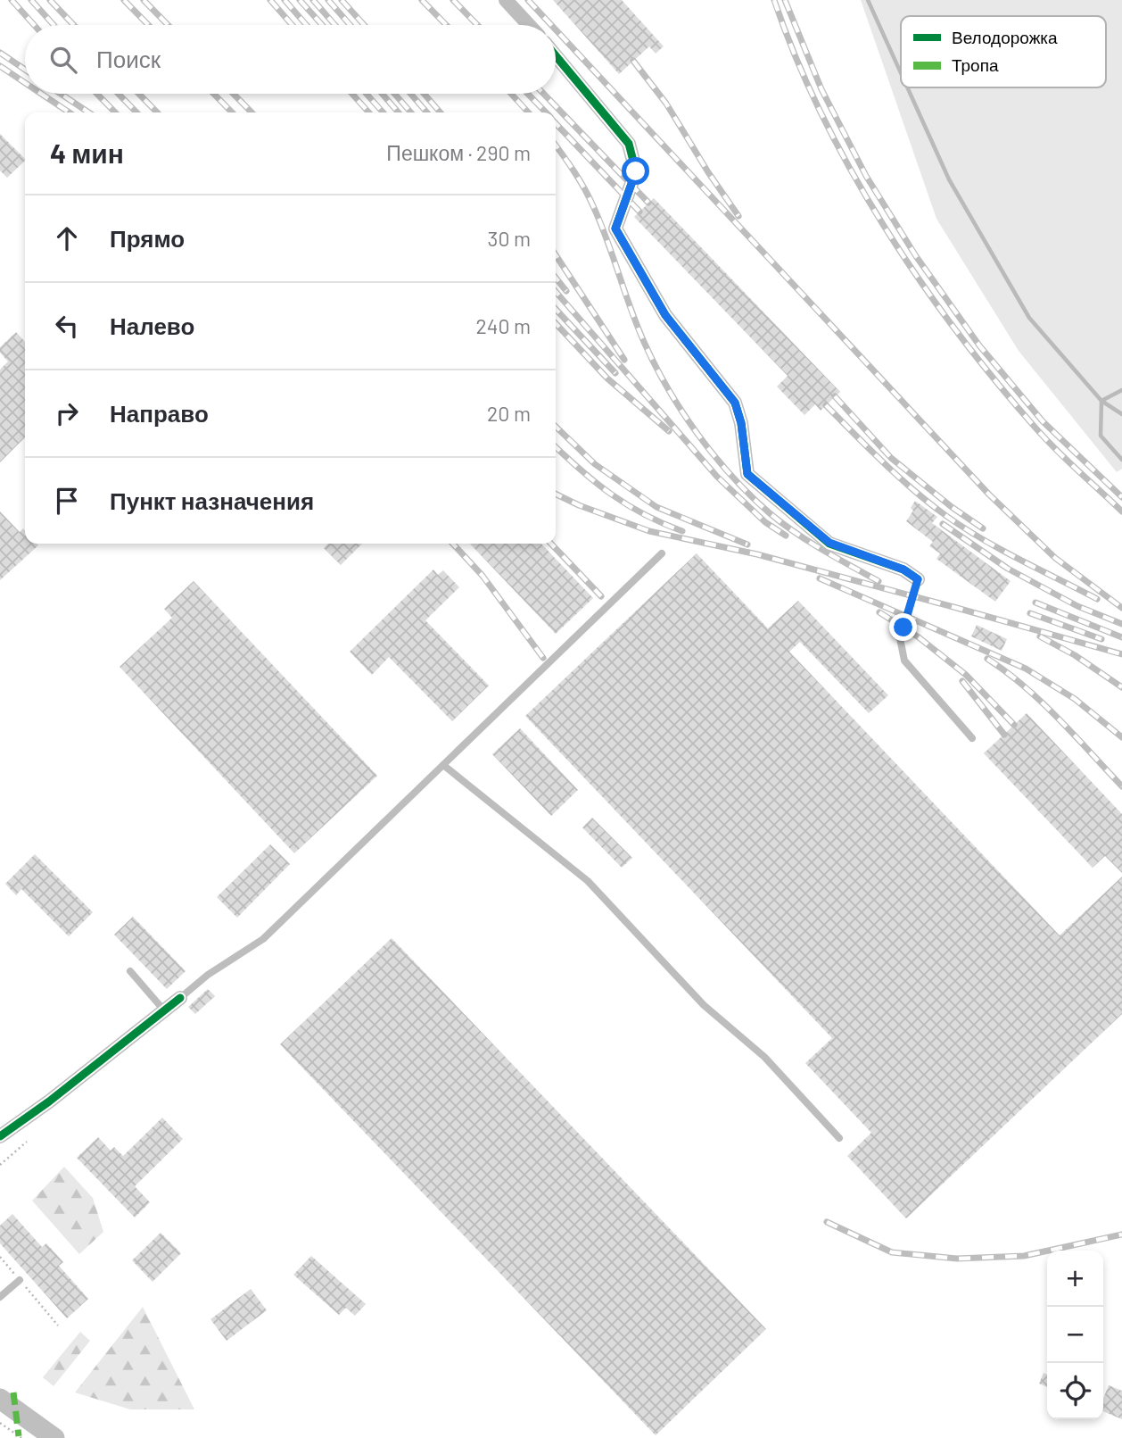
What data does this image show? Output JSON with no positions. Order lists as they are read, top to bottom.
{
  "legend": ["Велодорожка", "Тропа"],
  "page": {
    "search": "Поиск",
    "heading": ["4 мин", "Пешком · 290 m"],
    "list": [
      ["Прямо", "30 m"],
      ["Налево", "240 m"],
      ["Направо", "20 m"],
      "Пункт назначения"
    ],
    "map_buttons": ["+", "−"]
  }
}
